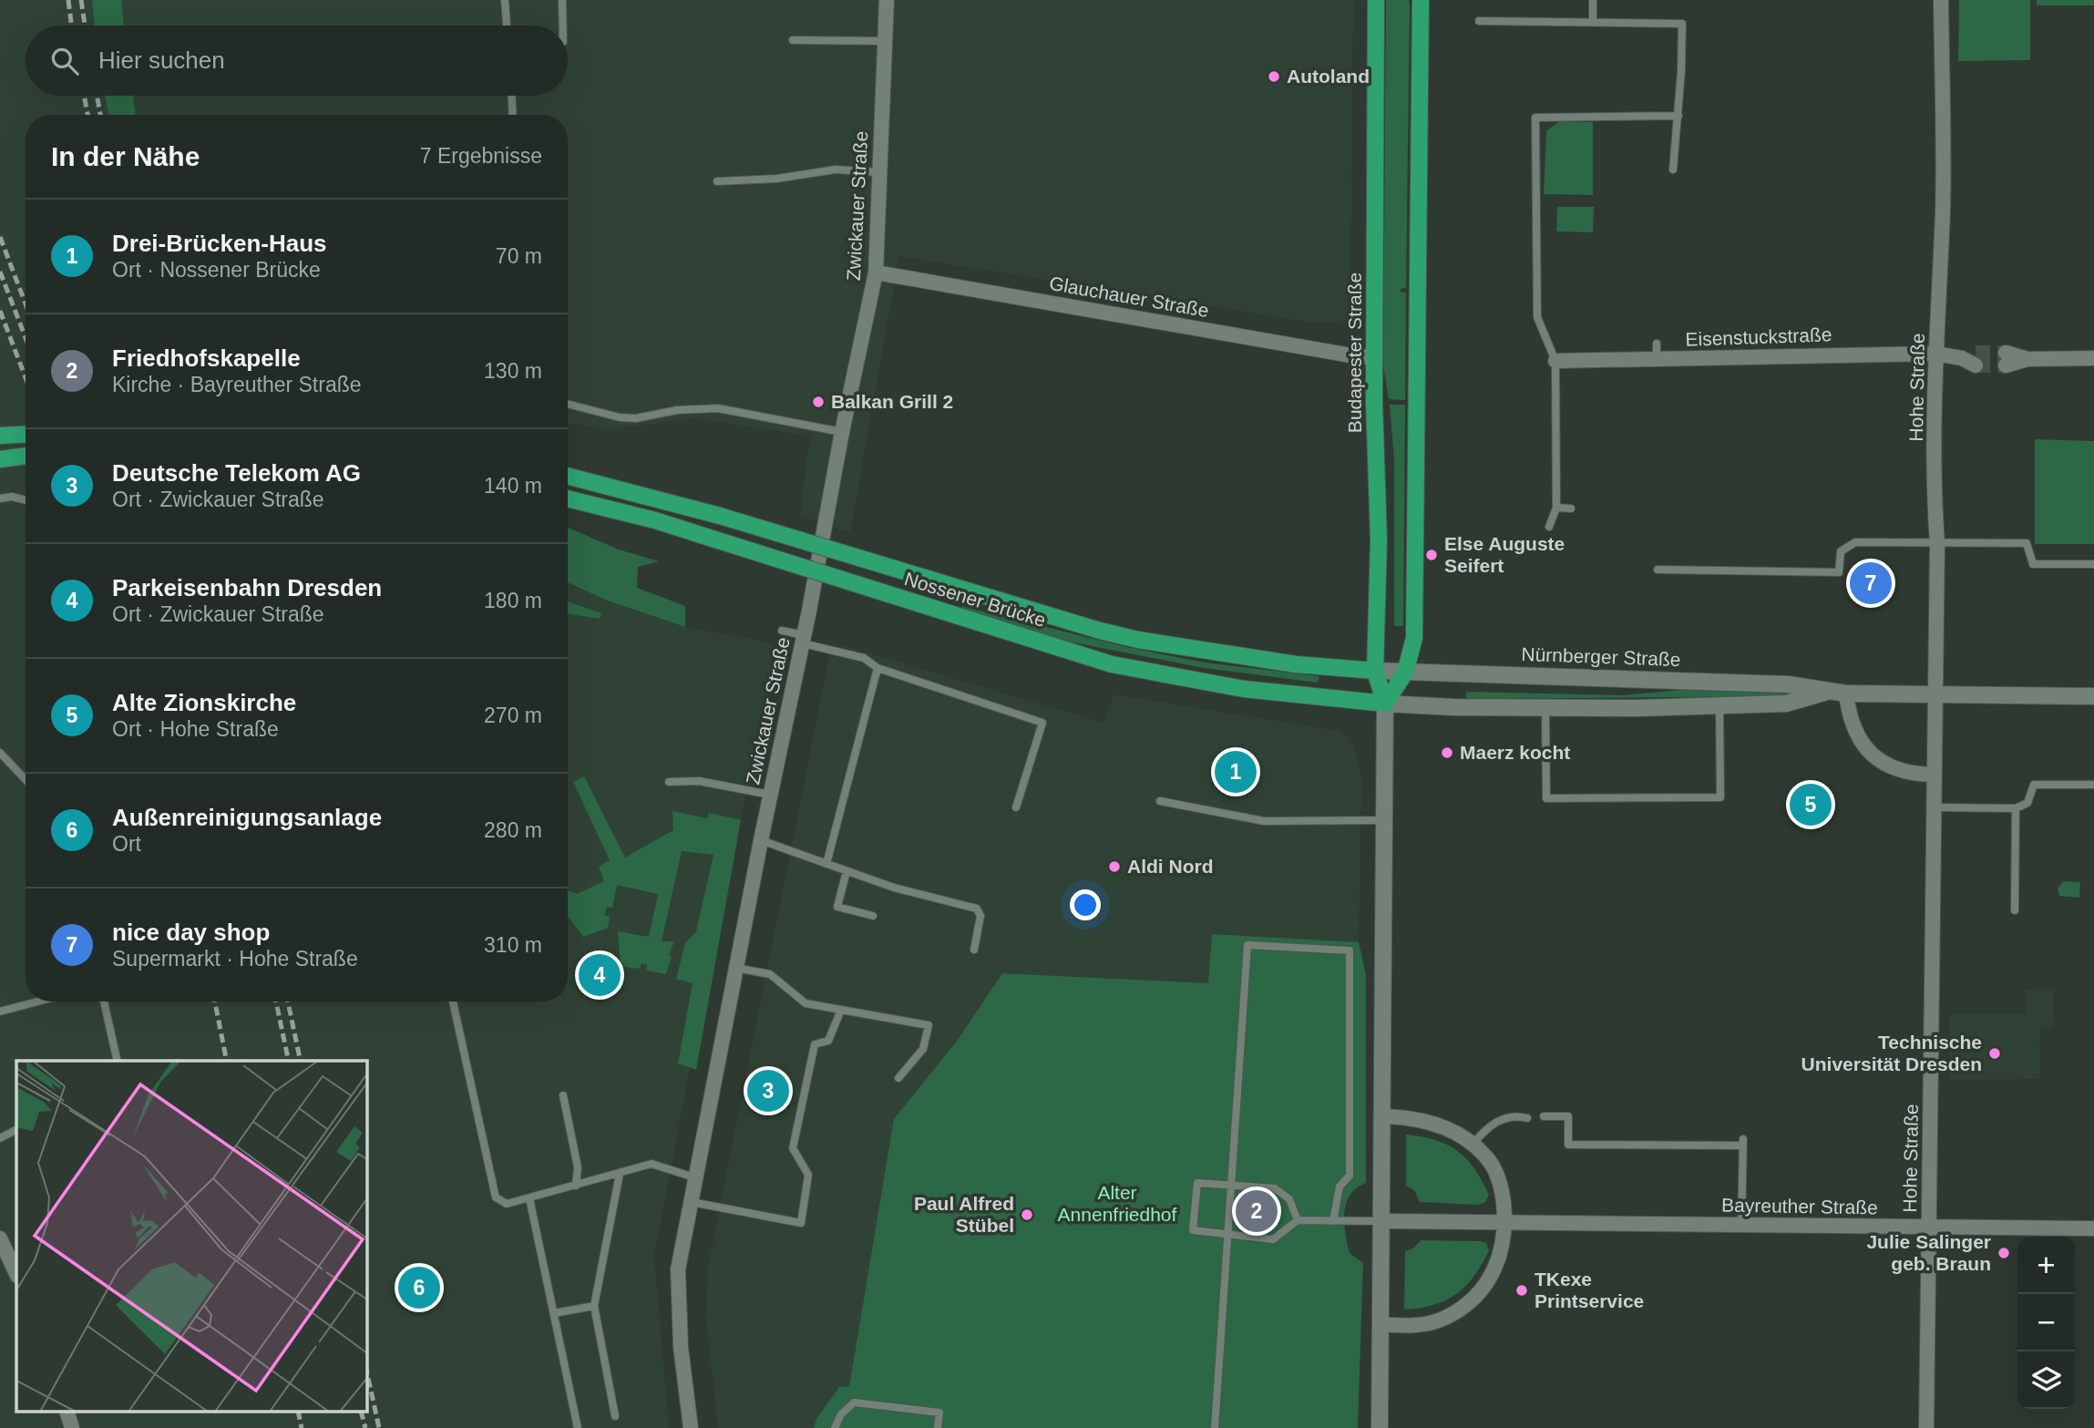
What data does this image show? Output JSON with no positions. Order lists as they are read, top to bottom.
{
  "streets": {
    "main road": ["Budapester Straße", "Nossener Brücke", "Nürnberger Straße"],
    "street": [
      "Zwickauer Straße",
      "Glauchauer Straße",
      "Eisenstuckstraße",
      "Hohe Straße",
      "Bayreuther Straße"
    ]
  },
  "crossings": [
    ["Zwickauer Straße", "Glauchauer Straße"],
    ["Glauchauer Straße", "Budapester Straße"],
    ["Eisenstuckstraße", "Hohe Straße"],
    ["Budapester Straße", "Nossener Brücke"],
    ["Budapester Straße", "Nürnberger Straße"],
    ["Hohe Straße", "Nürnberger Straße"],
    ["Hohe Straße", "Bayreuther Straße"],
    ["Nossener Brücke", "Nürnberger Straße"]
  ],
  "parks": ["Alter Annenfriedhof"],
  "places": [
    "Autoland",
    "Balkan Grill 2",
    "Else Auguste Seifert",
    "Maerz kocht",
    "Aldi Nord",
    "Technische Universität Dresden",
    "Paul Alfred Stübel",
    "Julie Salinger geb. Braun",
    "TKexe Printservice"
  ],
  "page": {
    "search": "Hier suchen",
    "heading": ["In der Nähe", "7 Ergebnisse"],
    "list": [
      {
        "mark": "1",
        "name": "Drei-Brücken-Haus",
        "note": "Ort · Nossener Brücke",
        "value": "70 m"
      },
      {
        "mark": "2",
        "name": "Friedhofskapelle",
        "note": "Kirche · Bayreuther Straße",
        "value": "130 m"
      },
      {
        "mark": "3",
        "name": "Deutsche Telekom AG",
        "note": "Ort · Zwickauer Straße",
        "value": "140 m"
      },
      {
        "mark": "4",
        "name": "Parkeisenbahn Dresden",
        "note": "Ort · Zwickauer Straße",
        "value": "180 m"
      },
      {
        "mark": "5",
        "name": "Alte Zionskirche",
        "note": "Ort · Hohe Straße",
        "value": "270 m"
      },
      {
        "mark": "6",
        "name": "Außenreinigungsanlage",
        "note": "Ort",
        "value": "280 m"
      },
      {
        "mark": "7",
        "name": "nice day shop",
        "note": "Supermarkt · Hohe Straße",
        "value": "310 m"
      }
    ],
    "pins": [
      "7",
      "1",
      "5",
      "4",
      "3",
      "2",
      "6"
    ],
    "map_buttons": ["+", "−"]
  }
}
